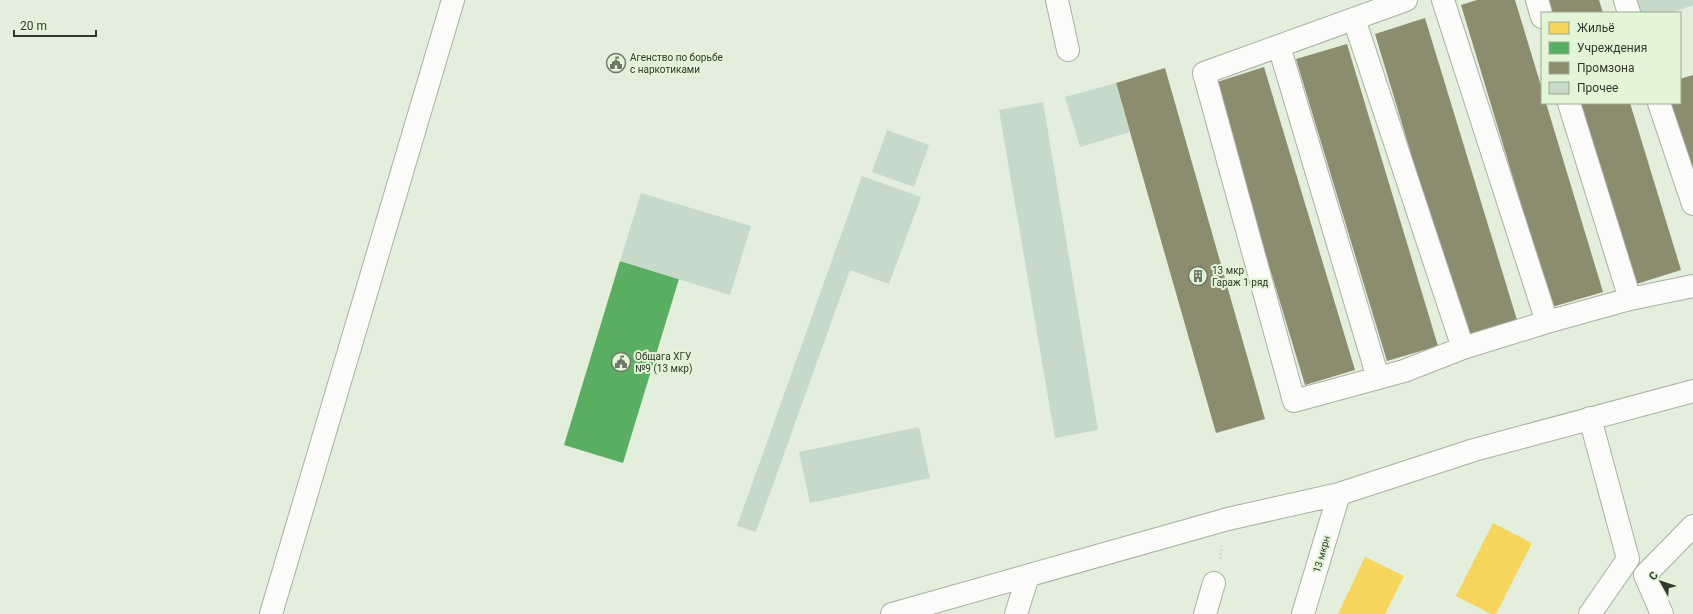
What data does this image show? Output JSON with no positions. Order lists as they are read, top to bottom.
{
  "streets": {
    "main road": ["13 мкрн"]
  },
  "places": {
    "public building": ["Агенство по борьбе с наркотиками", "Общага ХГУ №9 (13 мкр)"],
    "building": ["13 мкр Гараж 1 ряд"]
  },
  "legend": [
    "Жильё",
    "Учреждения",
    "Промзона",
    "Прочее"
  ],
  "scale_bar": "20 m",
  "north": "top left"
}
